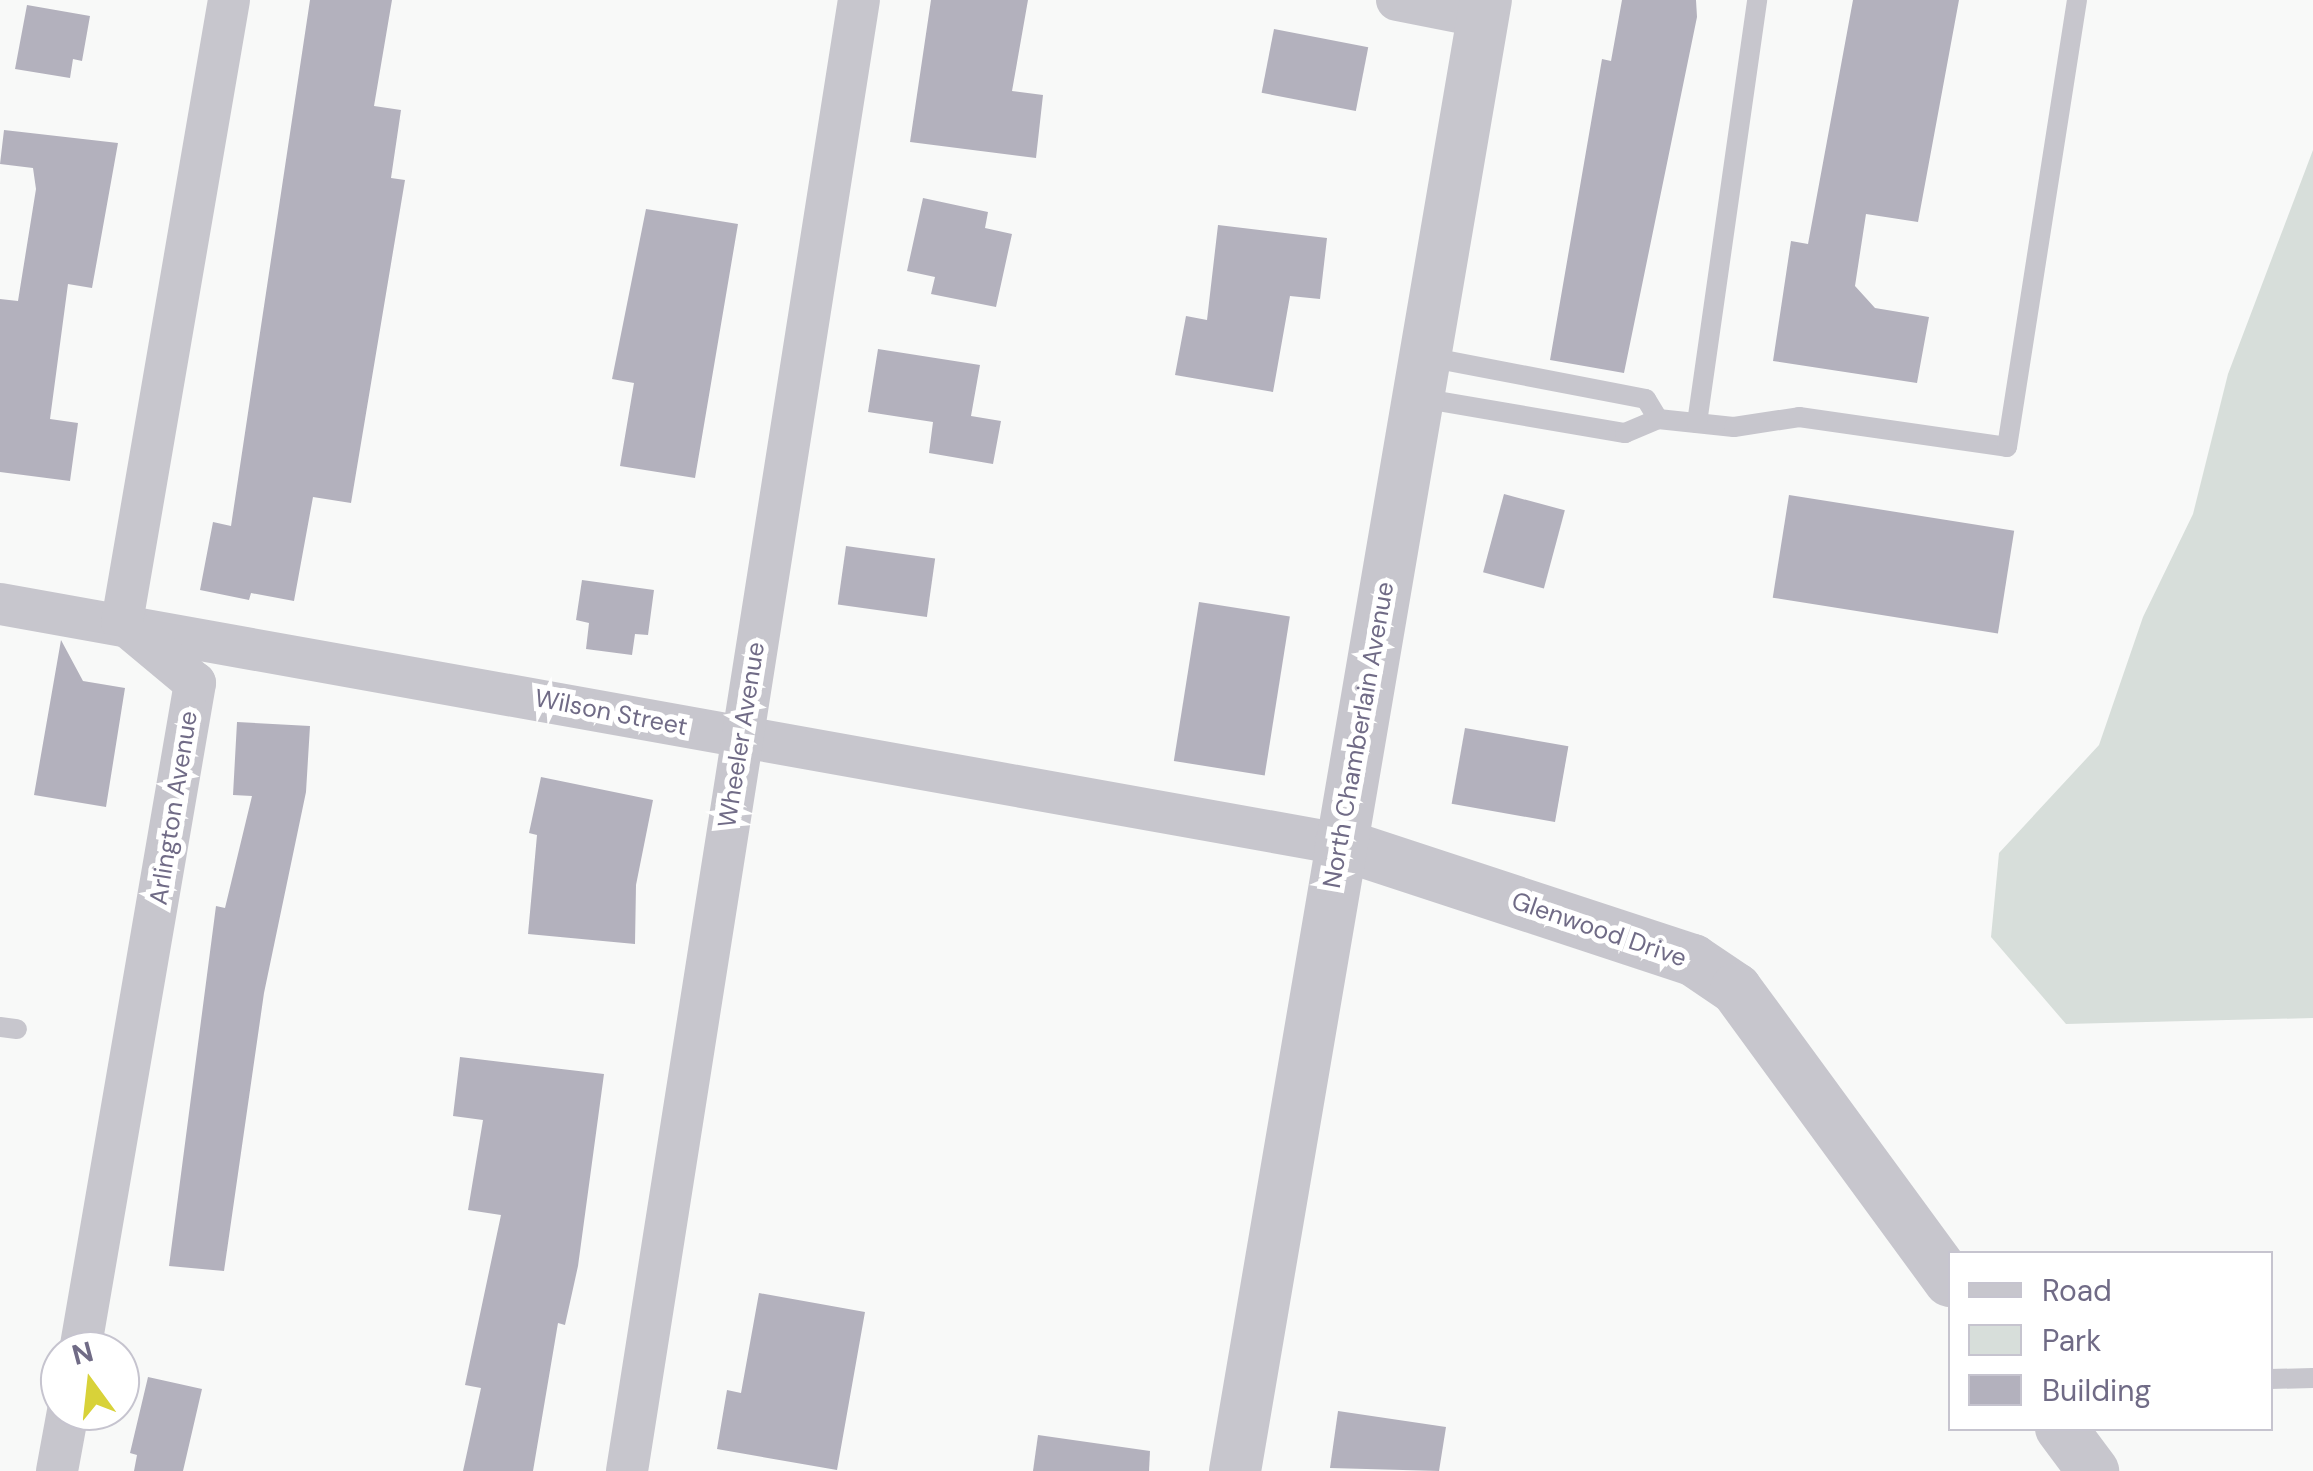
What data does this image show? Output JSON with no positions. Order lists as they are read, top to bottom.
{
  "streets": {
    "street": [
      "Wilson Street",
      "Wheeler Avenue",
      "North Chamberlain Avenue",
      "Arlington Avenue",
      "Glenwood Drive"
    ]
  },
  "crossings": [
    ["Wilson Street", "Wheeler Avenue"],
    ["Wilson Street", "North Chamberlain Avenue"],
    ["Wilson Street", "Arlington Avenue"],
    ["Wilson Street", "Glenwood Drive"],
    ["North Chamberlain Avenue", "Glenwood Drive"]
  ],
  "legend": ["Road", "Park", "Building"],
  "north": "top"
}
